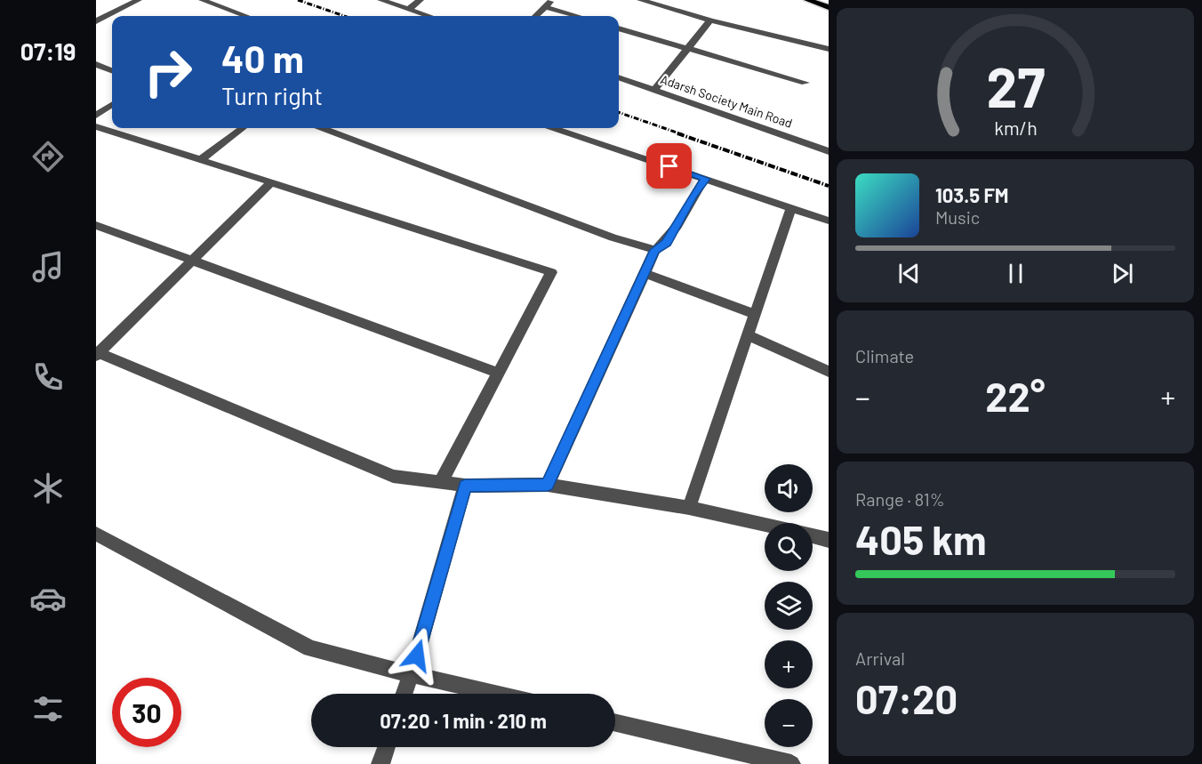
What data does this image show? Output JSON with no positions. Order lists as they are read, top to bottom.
{
  "streets": {
    "street": ["Adarsh Society Main Road"]
  },
  "page": {
    "tabs": "07:19",
    "turn": ["40 m", "Turn right"],
    "song": ["103.5 FM", "Music"],
    "tile": [
      "Climate",
      ["Range · 81%", "405 km"],
      ["Arrival", "07:20"]
    ],
    "heat": ["−", "22°", "+"],
    "map_buttons": ["+", "−"],
    "limit": "30",
    "trip": "07:20 · 1 min · 210 m",
    "gauge": ["27", "km/h"]
  }
}
